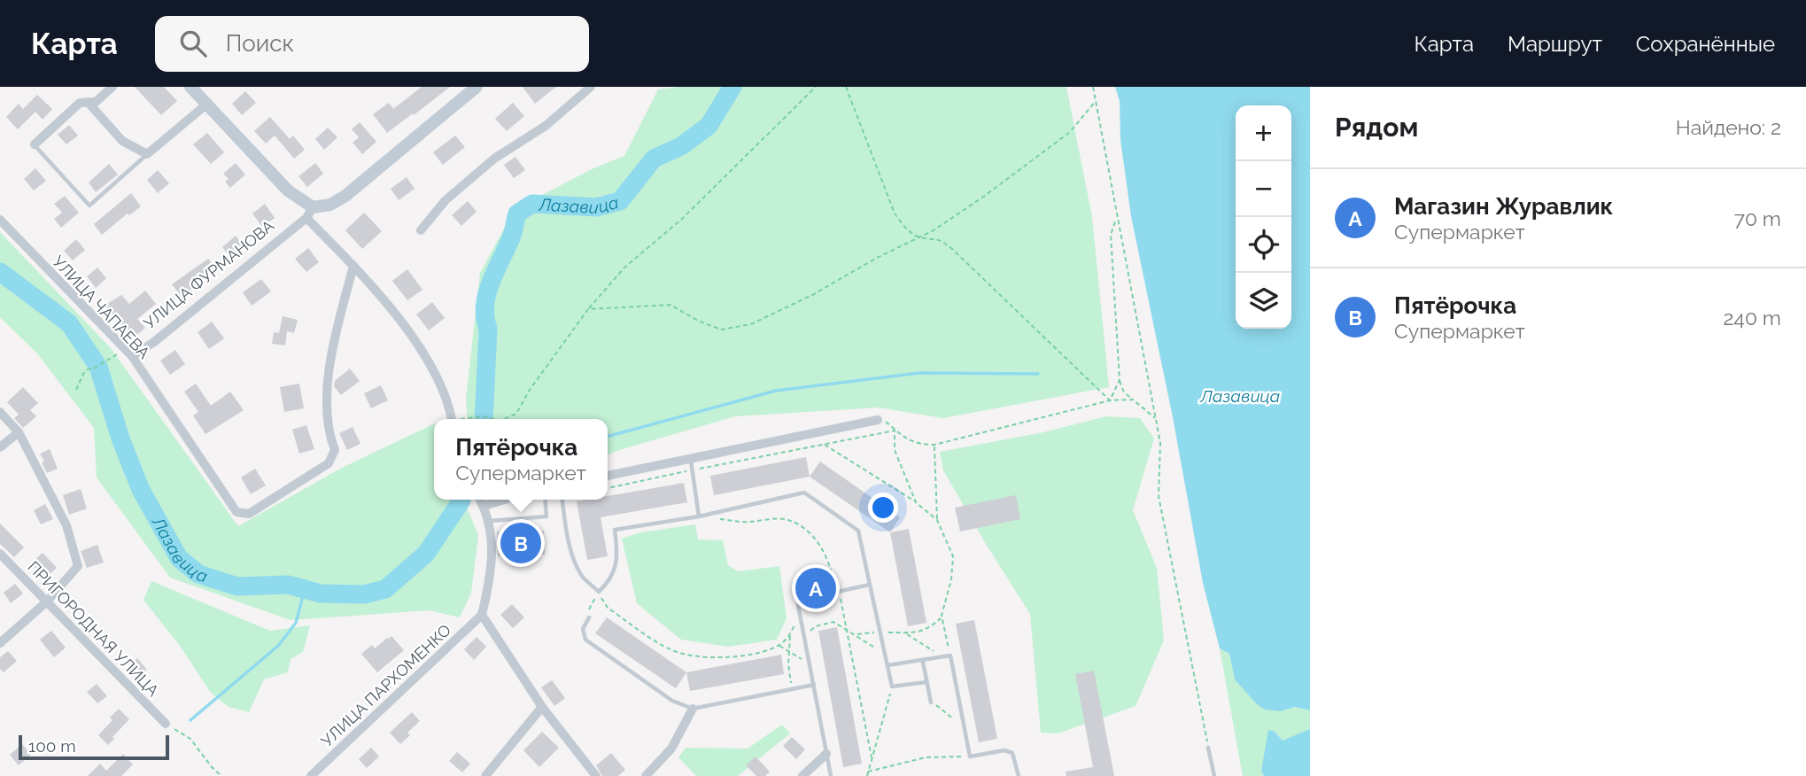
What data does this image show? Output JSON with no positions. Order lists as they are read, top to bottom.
{
  "streets": {
    "main road": ["УЛИЦА ФУРМАНОВА"],
    "street": ["УЛИЦА ЧАПАЕВА", "ПРИГОРОДНАЯ УЛИЦА", "УЛИЦА ПАРХОМЕНКО"]
  },
  "crossings": [
    ["УЛИЦА ФУРМАНОВА", "УЛИЦА ЧАПАЕВА"]
  ],
  "water": ["Лазавица"],
  "scale_bar": "100 m",
  "page": {
    "header": "Карта",
    "search": "Поиск",
    "nav": ["Карта", "Маршрут", "Сохранённые"],
    "heading": ["Рядом", "Найдено: 2"],
    "map_buttons": ["+", "−"],
    "list": [
      {
        "mark": "A",
        "name": "Магазин Журавлик",
        "note": "Супермаркет",
        "value": "70 m"
      },
      {
        "mark": "B",
        "name": "Пятёрочка",
        "note": "Супермаркет",
        "value": "240 m"
      }
    ],
    "popup": ["Пятёрочка", "Супермаркет"],
    "pins": ["B", "A"],
    "scale": "100 m"
  }
}
